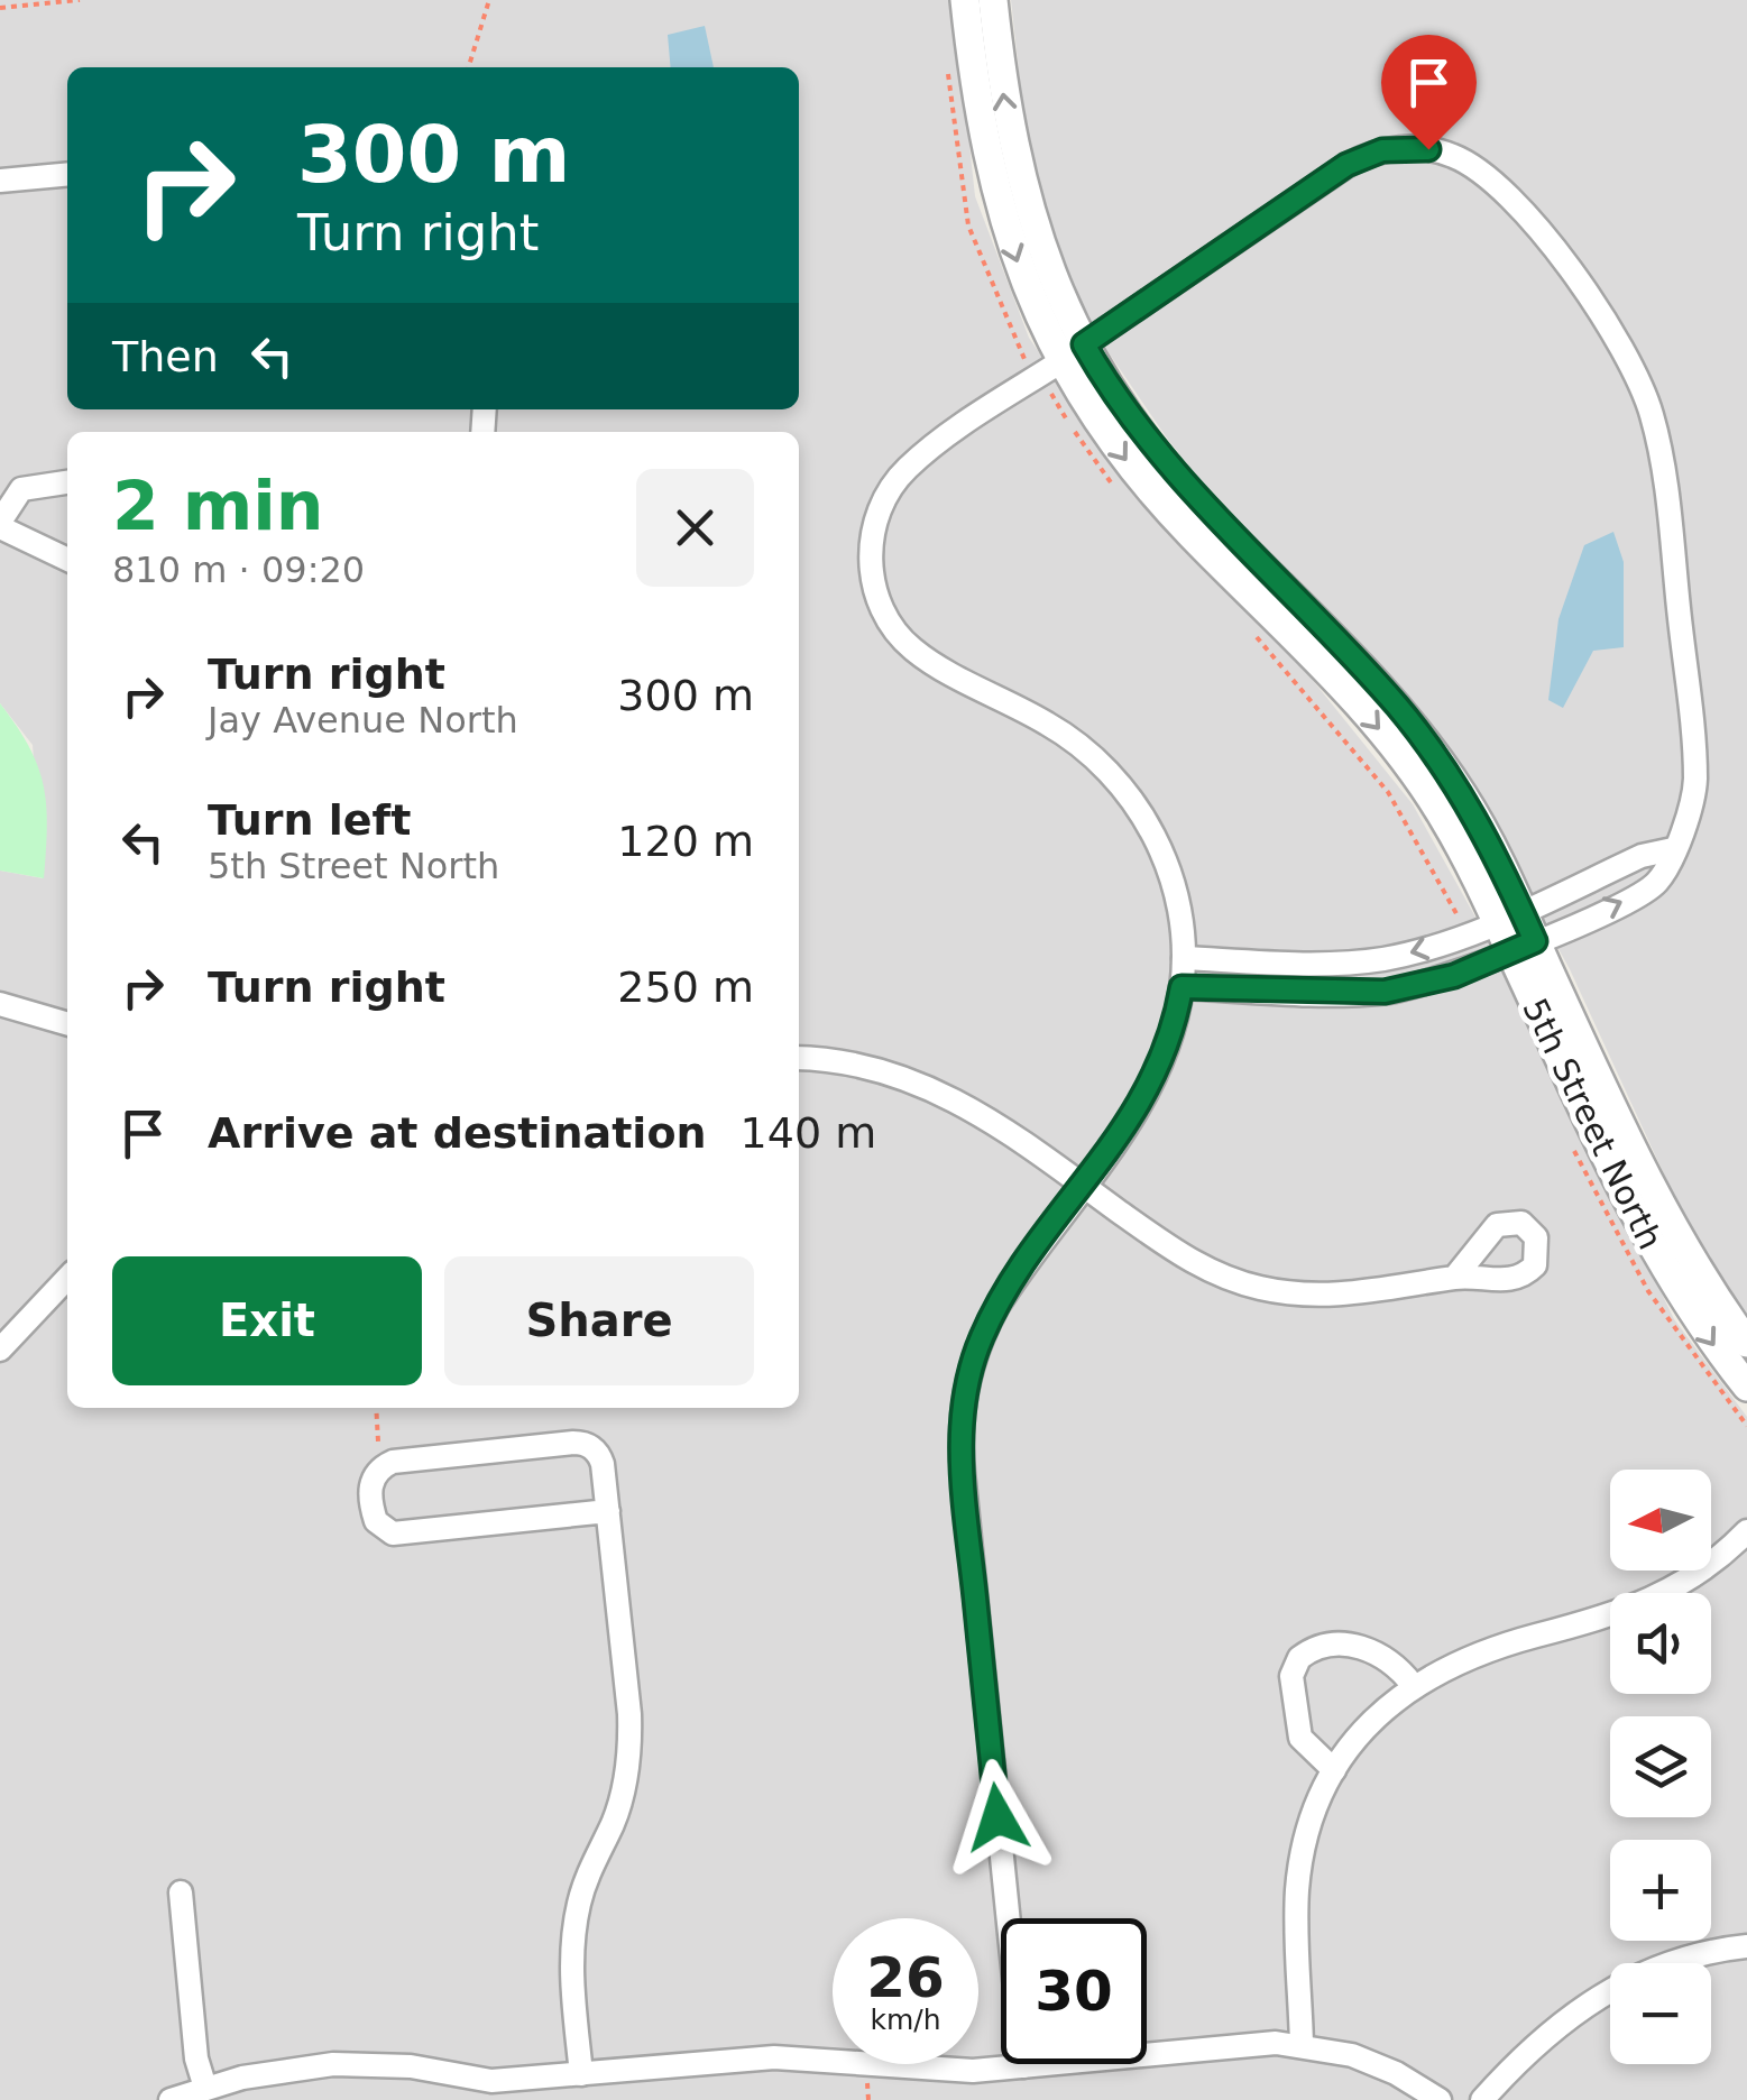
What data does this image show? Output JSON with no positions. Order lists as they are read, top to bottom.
{
  "streets": {
    "street": ["5th Street North"]
  },
  "north": "left",
  "page": {
    "turn": ["300 m", "Turn right"],
    "then": "Then",
    "heading": ["2 min", "810 m · 09:20"],
    "list": [
      {
        "name": "Turn right",
        "note": "Jay Avenue North",
        "value": "300 m"
      },
      {
        "name": "Turn left",
        "note": "5th Street North",
        "value": "120 m"
      },
      {
        "name": "Turn right",
        "value": "250 m"
      },
      {
        "name": "Arrive at destination",
        "value": "140 m"
      }
    ],
    "buttons": ["Exit", "Share"],
    "map_buttons": ["+", "−"],
    "speed": "26 km/h",
    "limit": "30"
  }
}
